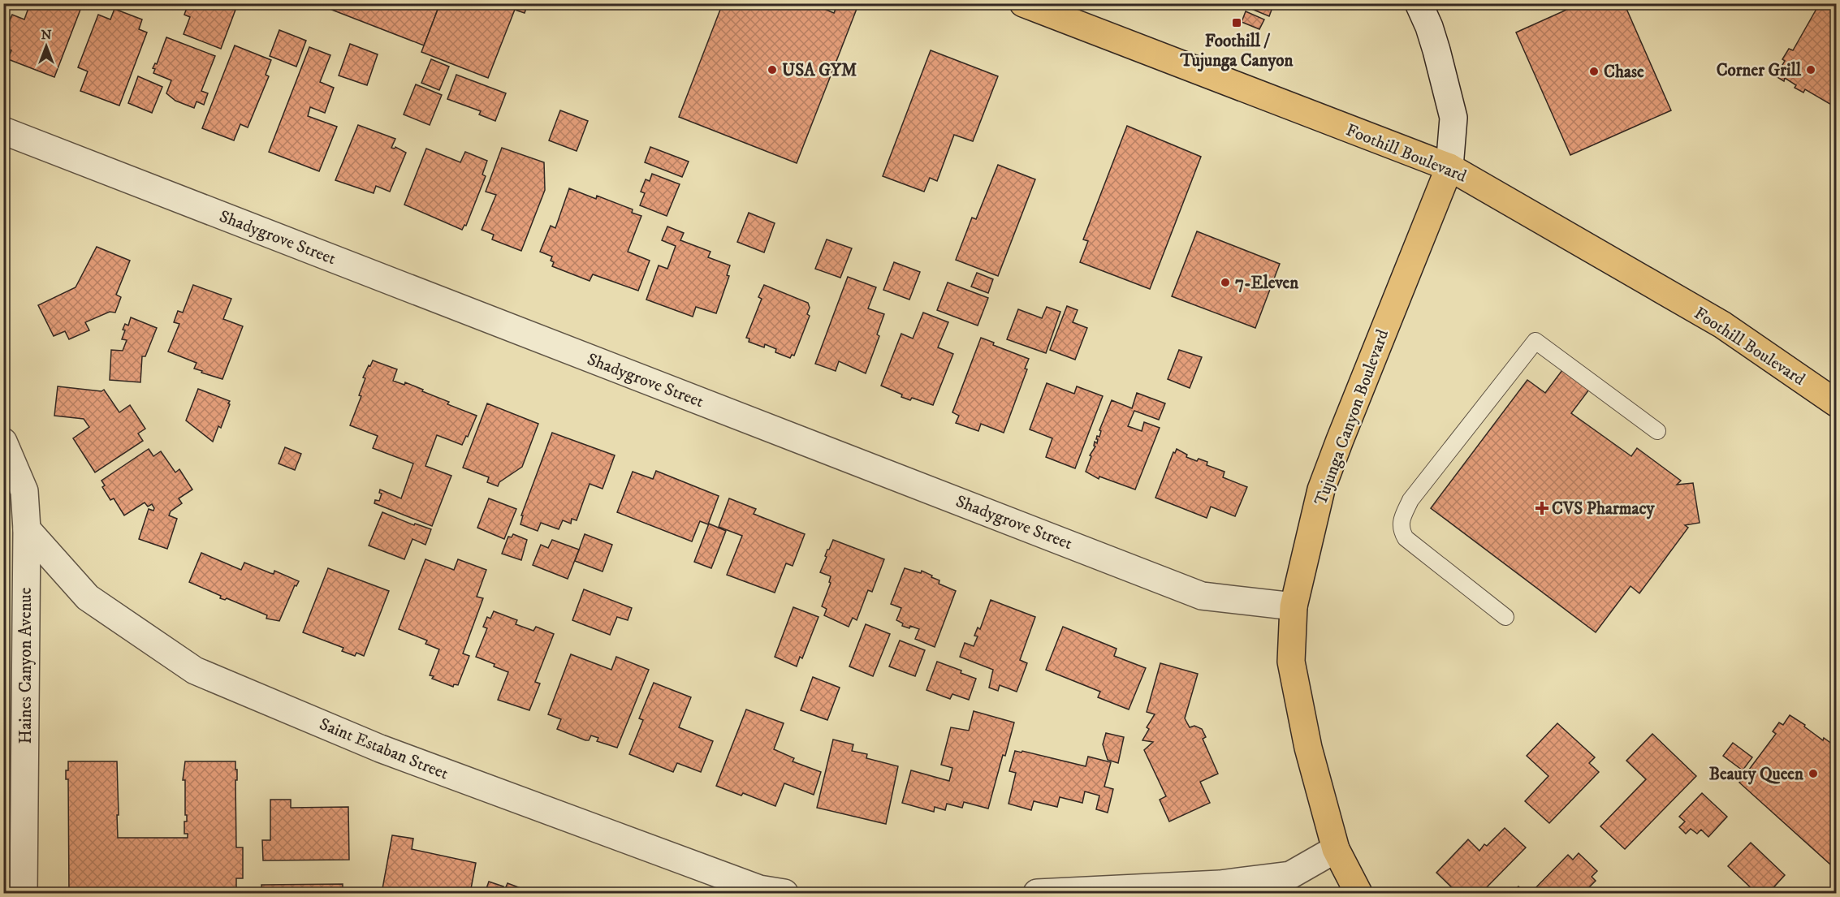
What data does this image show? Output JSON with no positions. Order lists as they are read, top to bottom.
{
  "streets": {
    "main road": ["Foothill Boulevard", "Tujunga Canyon Boulevard"],
    "street": ["Shadygrove Street", "Haines Canyon Avenue", "Saint Estaban Street"]
  },
  "crossings": [
    ["Foothill Boulevard", "Tujunga Canyon Boulevard"],
    ["Shadygrove Street", "Tujunga Canyon Boulevard"],
    ["Haines Canyon Avenue", "Saint Estaban Street"]
  ],
  "places": {
    "transit": ["Foothill / Tujunga Canyon"],
    "other": [
      "USA GYM",
      "Corner Grill",
      "Chase",
      "7-Eleven",
      "Beauty Queen"
    ],
    "health": ["CVS Pharmacy"]
  },
  "north": "top"
}
